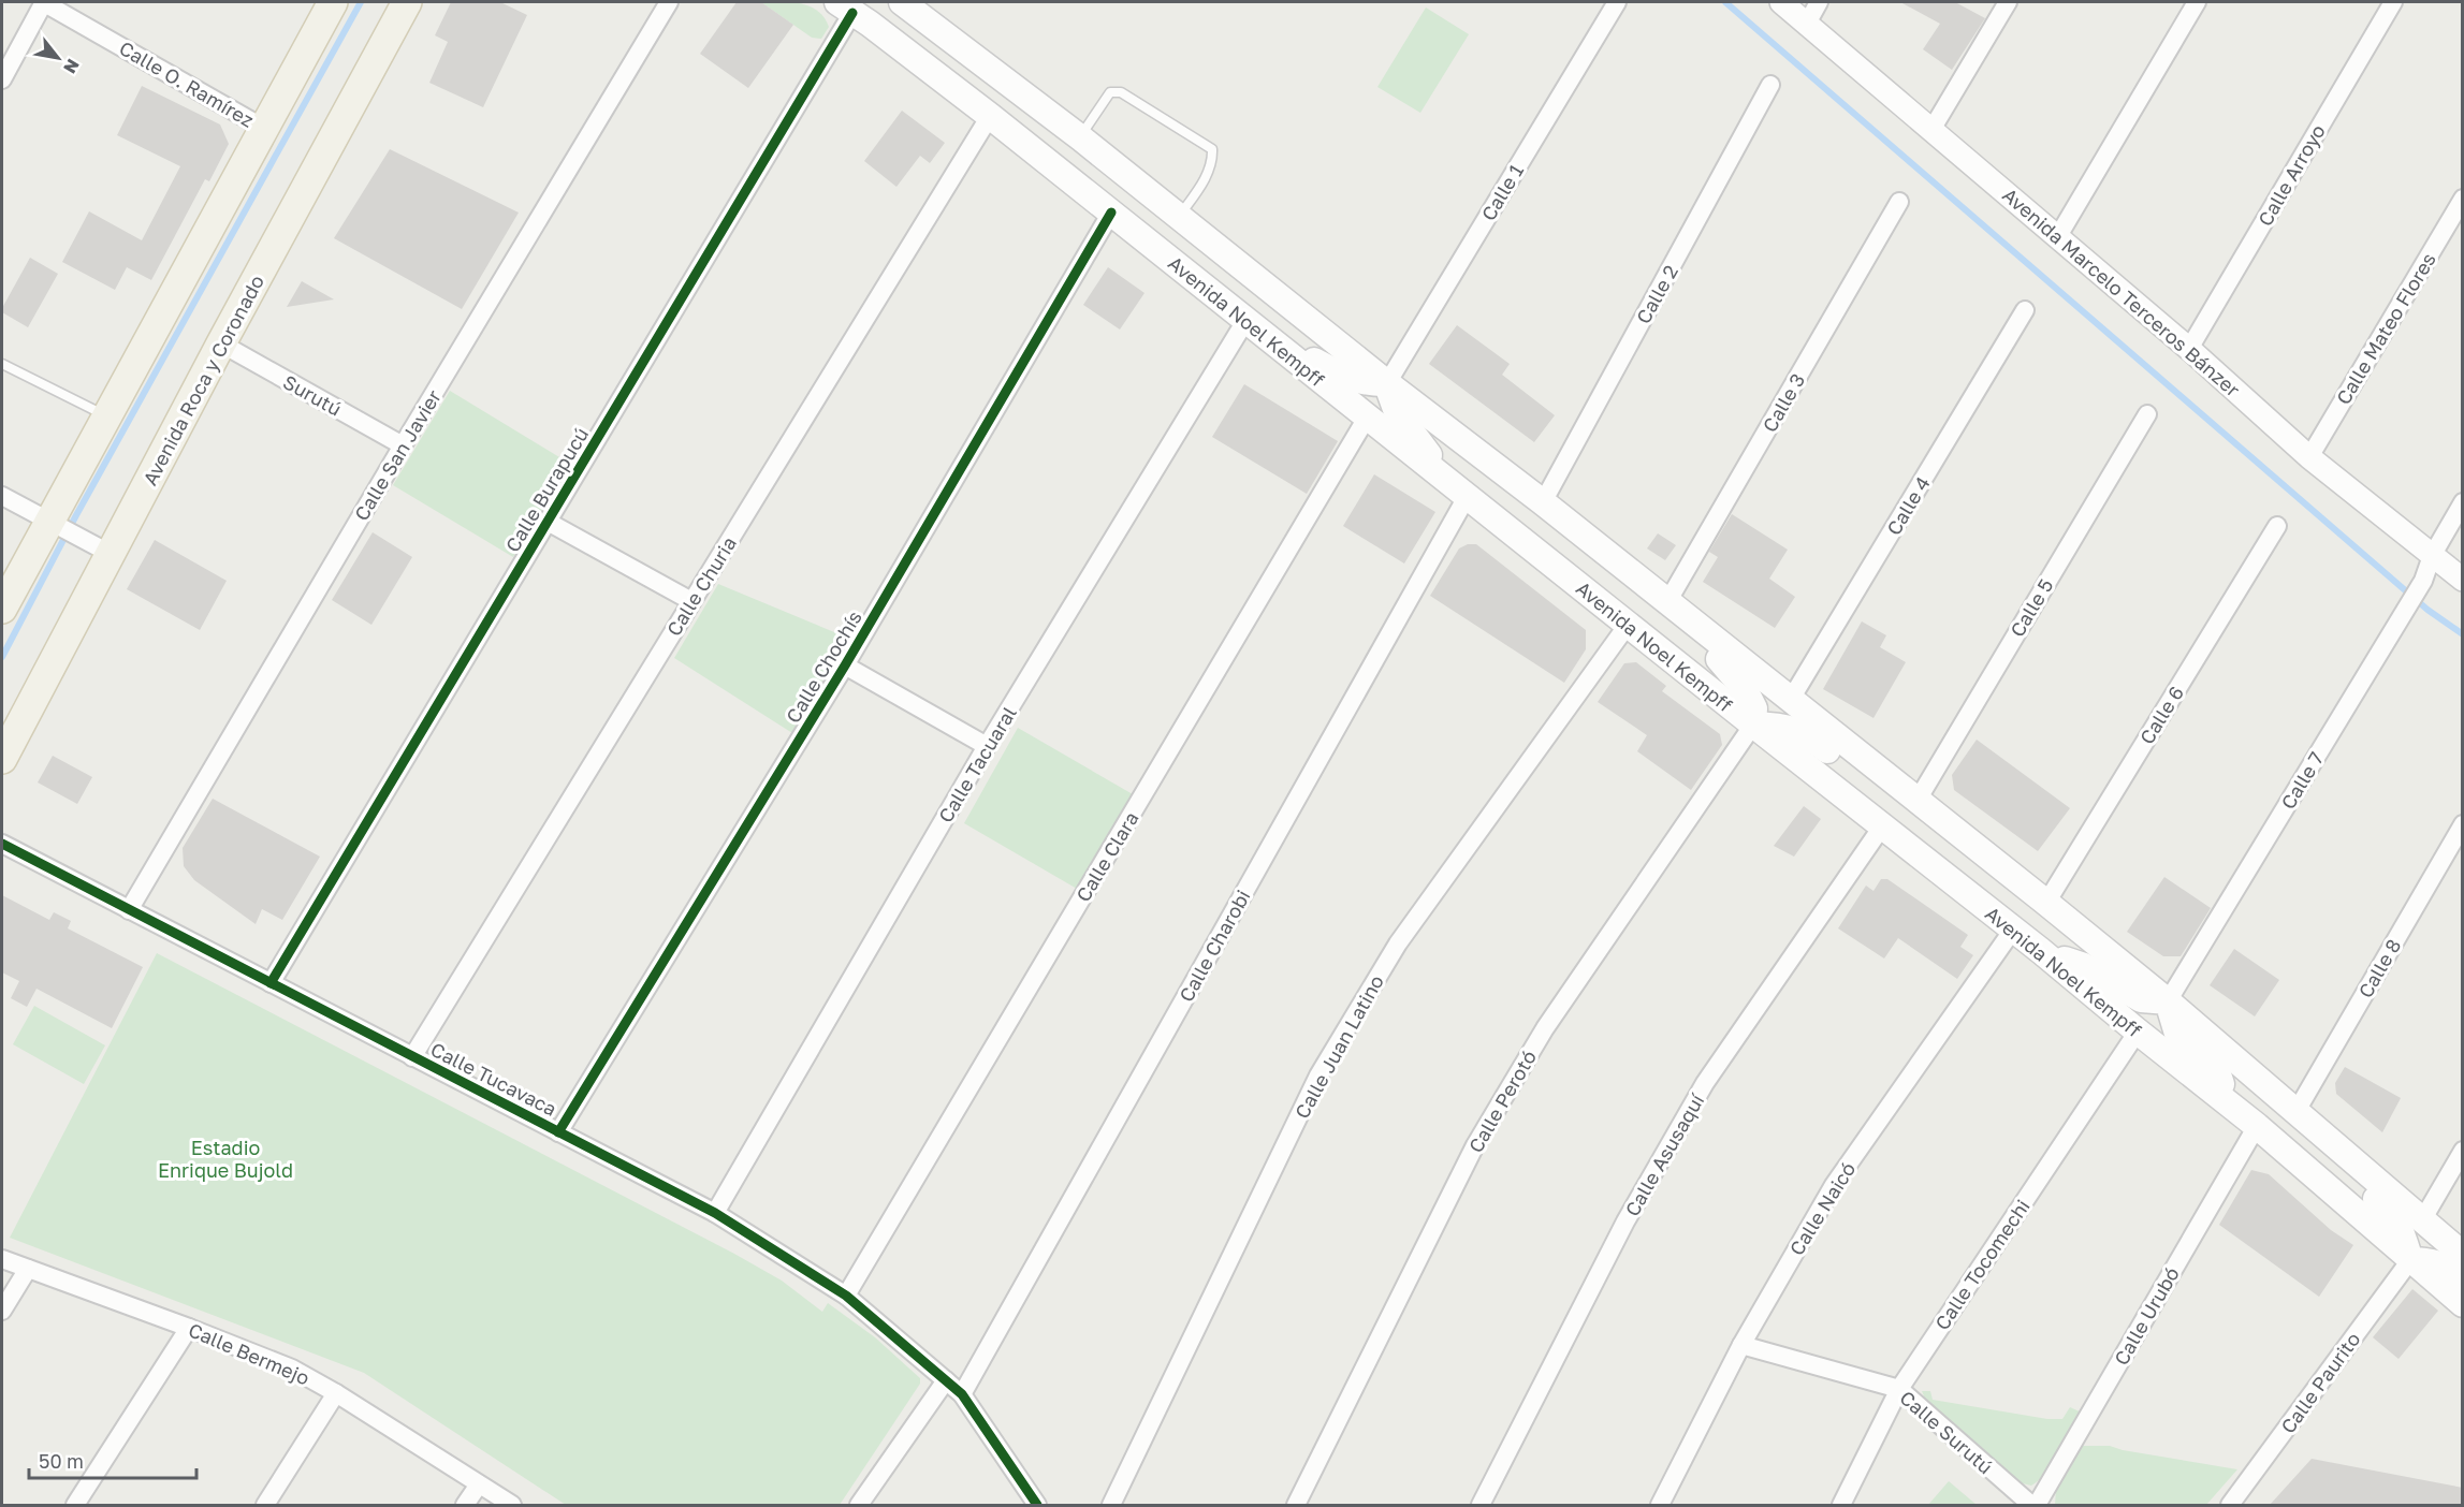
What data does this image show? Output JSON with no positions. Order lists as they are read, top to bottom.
{
  "streets": {
    "main road": ["Avenida Noel Kempff", "Avenida Roca y Coronado"],
    "street": [
      "Calle O. Ramírez",
      "Calle Arroyo",
      "Calle 1",
      "Avenida Marcelo Terceros Bánzer",
      "Calle 2",
      "Calle Mateo Flores",
      "Surutú",
      "Calle 3",
      "Calle San Javier",
      "Calle Burapucú",
      "Calle 4",
      "Calle Churia",
      "Calle 5",
      "Calle Chochís",
      "Calle 6",
      "Calle Tacuaral",
      "Calle 7",
      "Calle Clara",
      "Calle Charobi",
      "Calle 8",
      "Calle Juan Latino",
      "Calle Tucavaca",
      "Calle Perotó",
      "Calle Asusaquí",
      "Calle Naicó",
      "Calle Tocomechi",
      "Calle Urubó",
      "Calle Bermejo",
      "Calle Paurito",
      "Calle Surutú"
    ]
  },
  "crossings": [
    ["Calle Arroyo", "Avenida Marcelo Terceros Bánzer"],
    ["Calle 1", "Avenida Noel Kempff"],
    ["Avenida Marcelo Terceros Bánzer", "Calle Mateo Flores"],
    ["Avenida Marcelo Terceros Bánzer", "Calle 7"],
    ["Calle 2", "Avenida Noel Kempff"],
    ["Avenida Noel Kempff", "Calle 3"],
    ["Avenida Noel Kempff", "Calle Burapucú"],
    ["Avenida Noel Kempff", "Calle 4"],
    ["Avenida Noel Kempff", "Calle Churia"],
    ["Avenida Noel Kempff", "Calle 5"],
    ["Avenida Noel Kempff", "Calle Chochís"],
    ["Avenida Noel Kempff", "Calle 6"],
    ["Avenida Noel Kempff", "Calle Tacuaral"],
    ["Avenida Noel Kempff", "Calle 7"],
    ["Avenida Noel Kempff", "Calle Clara"],
    ["Avenida Noel Kempff", "Calle Charobi"],
    ["Avenida Noel Kempff", "Calle 8"],
    ["Avenida Noel Kempff", "Calle Juan Latino"],
    ["Avenida Noel Kempff", "Calle Perotó"],
    ["Avenida Noel Kempff", "Calle Asusaquí"],
    ["Avenida Noel Kempff", "Calle Naicó"],
    ["Avenida Noel Kempff", "Calle Tocomechi"],
    ["Avenida Noel Kempff", "Calle Urubó"],
    ["Avenida Noel Kempff", "Calle Paurito"],
    ["Avenida Roca y Coronado", "Surutú"],
    ["Surutú", "Calle San Javier"],
    ["Calle San Javier", "Calle Tucavaca"],
    ["Calle Burapucú", "Calle Tucavaca"],
    ["Calle Churia", "Calle Tucavaca"],
    ["Calle Chochís", "Calle Tucavaca"],
    ["Calle Tacuaral", "Calle Tucavaca"],
    ["Calle Clara", "Calle Tucavaca"],
    ["Calle Charobi", "Calle Tucavaca"],
    ["Calle Naicó", "Calle Surutú"],
    ["Calle Tocomechi", "Calle Surutú"]
  ],
  "parks": ["Estadio Enrique Bujold"],
  "scale_bar": "50 m",
  "north": "bottom right"
}
